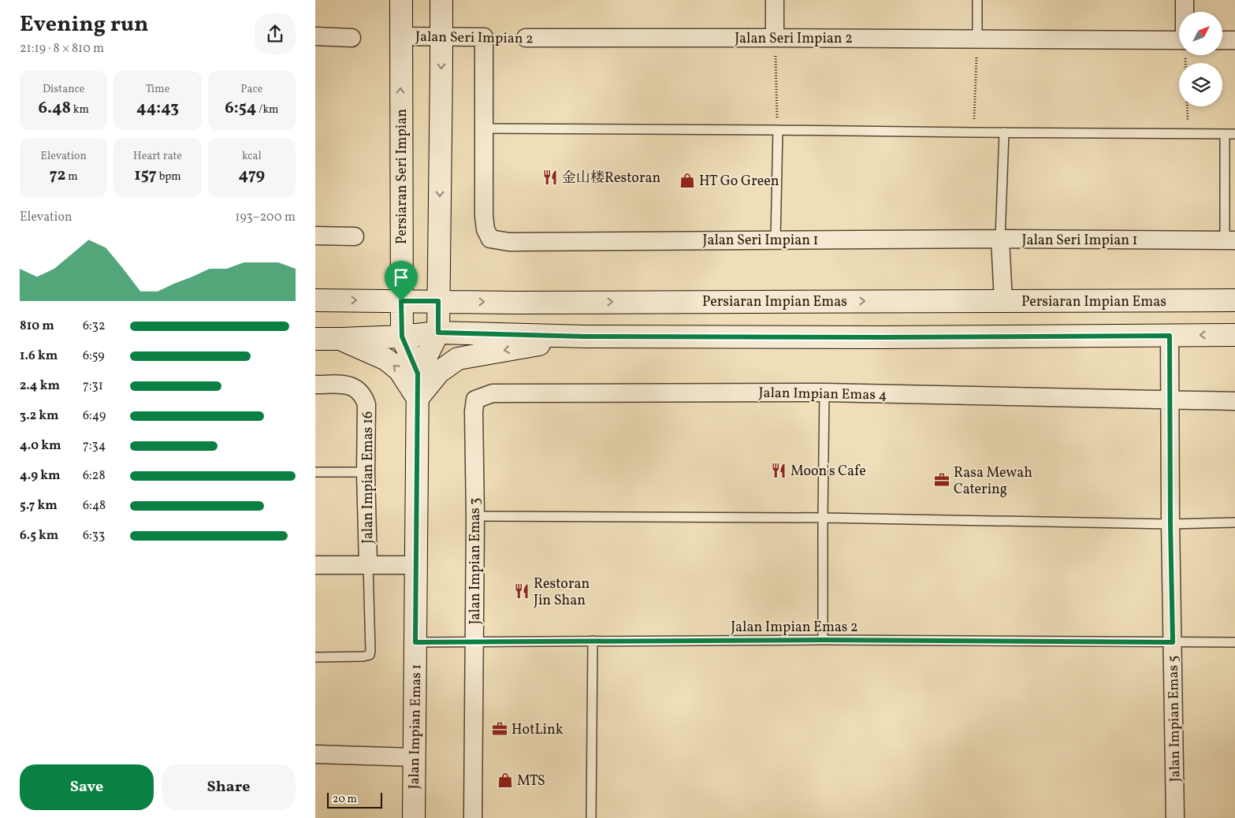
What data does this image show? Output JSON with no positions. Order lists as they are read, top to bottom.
{
  "streets": {
    "main road": ["Persiaran Seri Impian", "Persiaran Impian Emas", "Jalan Impian Emas 1"],
    "street": [
      "Jalan Seri Impian 2",
      "Jalan Seri Impian 1",
      "Jalan Impian Emas 4",
      "Jalan Impian Emas 16",
      "Jalan Impian Emas 3",
      "Jalan Impian Emas 5"
    ],
    "lane": ["Jalan Impian Emas 2"]
  },
  "crossings": [
    ["Jalan Seri Impian 2", "Persiaran Seri Impian"],
    ["Jalan Seri Impian 2", "Jalan Seri Impian 1"],
    ["Persiaran Seri Impian", "Persiaran Impian Emas"],
    ["Persiaran Seri Impian", "Jalan Impian Emas 1"],
    ["Jalan Impian Emas 4", "Jalan Impian Emas 3"],
    ["Jalan Impian Emas 4", "Jalan Impian Emas 5"],
    ["Jalan Impian Emas 3", "Jalan Impian Emas 2"],
    ["Jalan Impian Emas 2", "Jalan Impian Emas 5"],
    ["Jalan Impian Emas 2", "Jalan Impian Emas 1"]
  ],
  "places": {
    "restaurant": ["金山楼Restoran", "Moon's Cafe", "Restoran Jin Shan"],
    "shop": ["HT Go Green", "MTS"],
    "office": ["Rasa Mewah Catering", "HotLink"]
  },
  "scale_bar": "20 m",
  "north": "top right",
  "page": {
    "heading": ["Evening run", "21:19 · 8 × 810 m"],
    "stats": [
      ["Distance", "6.48 km"],
      ["Time", "44:43"],
      ["Pace", "6:54 /km"],
      ["Elevation", "72 m"],
      ["Heart rate", "157 bpm"],
      ["kcal", "479"]
    ],
    "chart": ["Elevation", "193–200 m"],
    "list": [
      {
        "name": "810 m",
        "note": "6:32"
      },
      {
        "name": "1.6 km",
        "note": "6:59"
      },
      {
        "name": "2.4 km",
        "note": "7:31"
      },
      {
        "name": "3.2 km",
        "note": "6:49"
      },
      {
        "name": "4.0 km",
        "note": "7:34"
      },
      {
        "name": "4.9 km",
        "note": "6:28"
      },
      {
        "name": "5.7 km",
        "note": "6:48"
      },
      {
        "name": "6.5 km",
        "note": "6:33"
      }
    ],
    "buttons": ["Save", "Share"],
    "scale": "20 m"
  }
}
